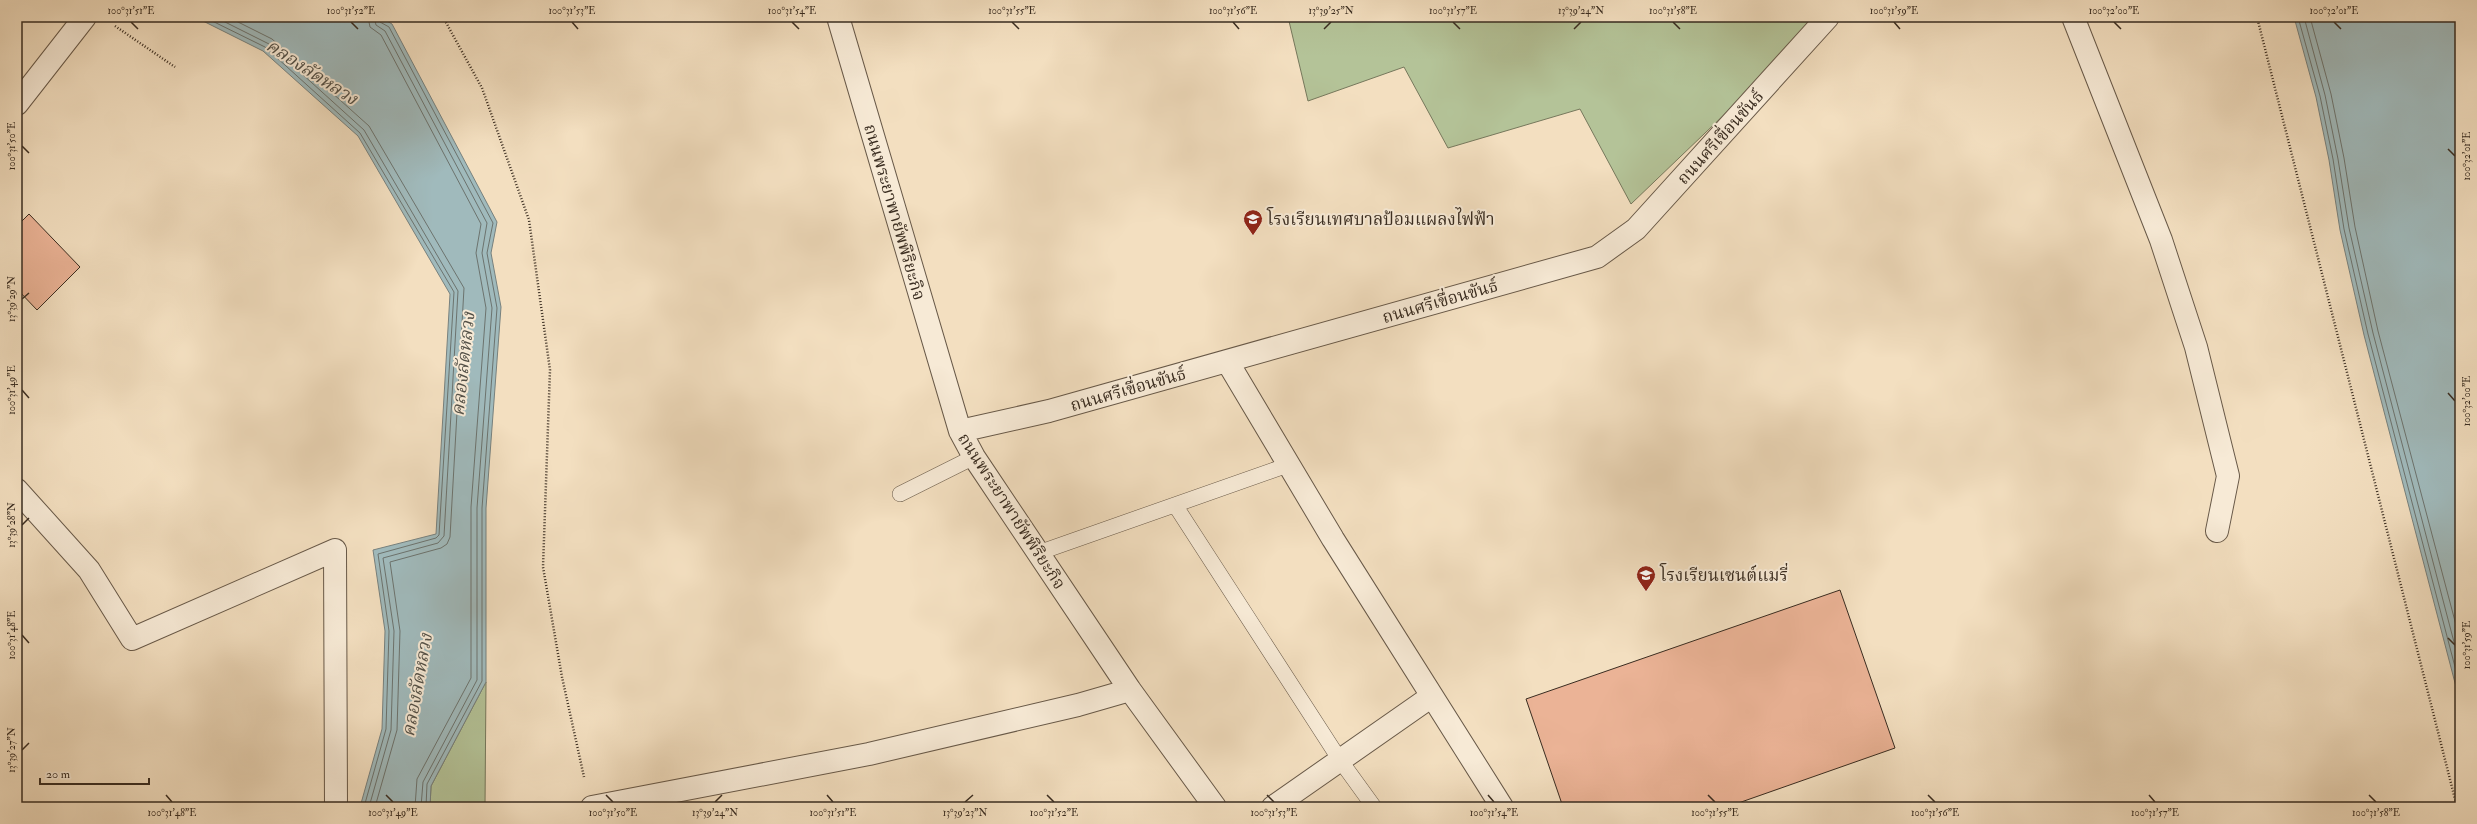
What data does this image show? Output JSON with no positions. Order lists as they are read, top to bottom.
{
  "streets": {
    "street": ["ถนนศรีเขื่อนขันธ์", "ถนนพระยาพายัพพิริยะกิจ"]
  },
  "crossings": [
    ["ถนนศรีเขื่อนขันธ์", "ถนนพระยาพายัพพิริยะกิจ"]
  ],
  "water": ["คลองลัดหลวง"],
  "places": {
    "school or university": ["โรงเรียนเทศบาลป้อมแผลงไฟฟ้า", "โรงเรียนเซนต์แมรี่"]
  },
  "scale_bar": "20 m",
  "coordinates": [
    "100°31'51\"E",
    "100°31'52\"E",
    "100°31'53\"E",
    "100°31'54\"E",
    "100°31'55\"E",
    "100°31'56\"E",
    "13°39'25\"N",
    "100°31'57\"E",
    "13°39'24\"N",
    "100°31'58\"E",
    "100°31'59\"E",
    "100°32'00\"E",
    "100°32'01\"E",
    "100°31'50\"E",
    "13°39'29\"N",
    "100°31'49\"E",
    "13°39'28\"N",
    "100°31'48\"E",
    "13°39'27\"N",
    "13°39'23\"N"
  ]
}
